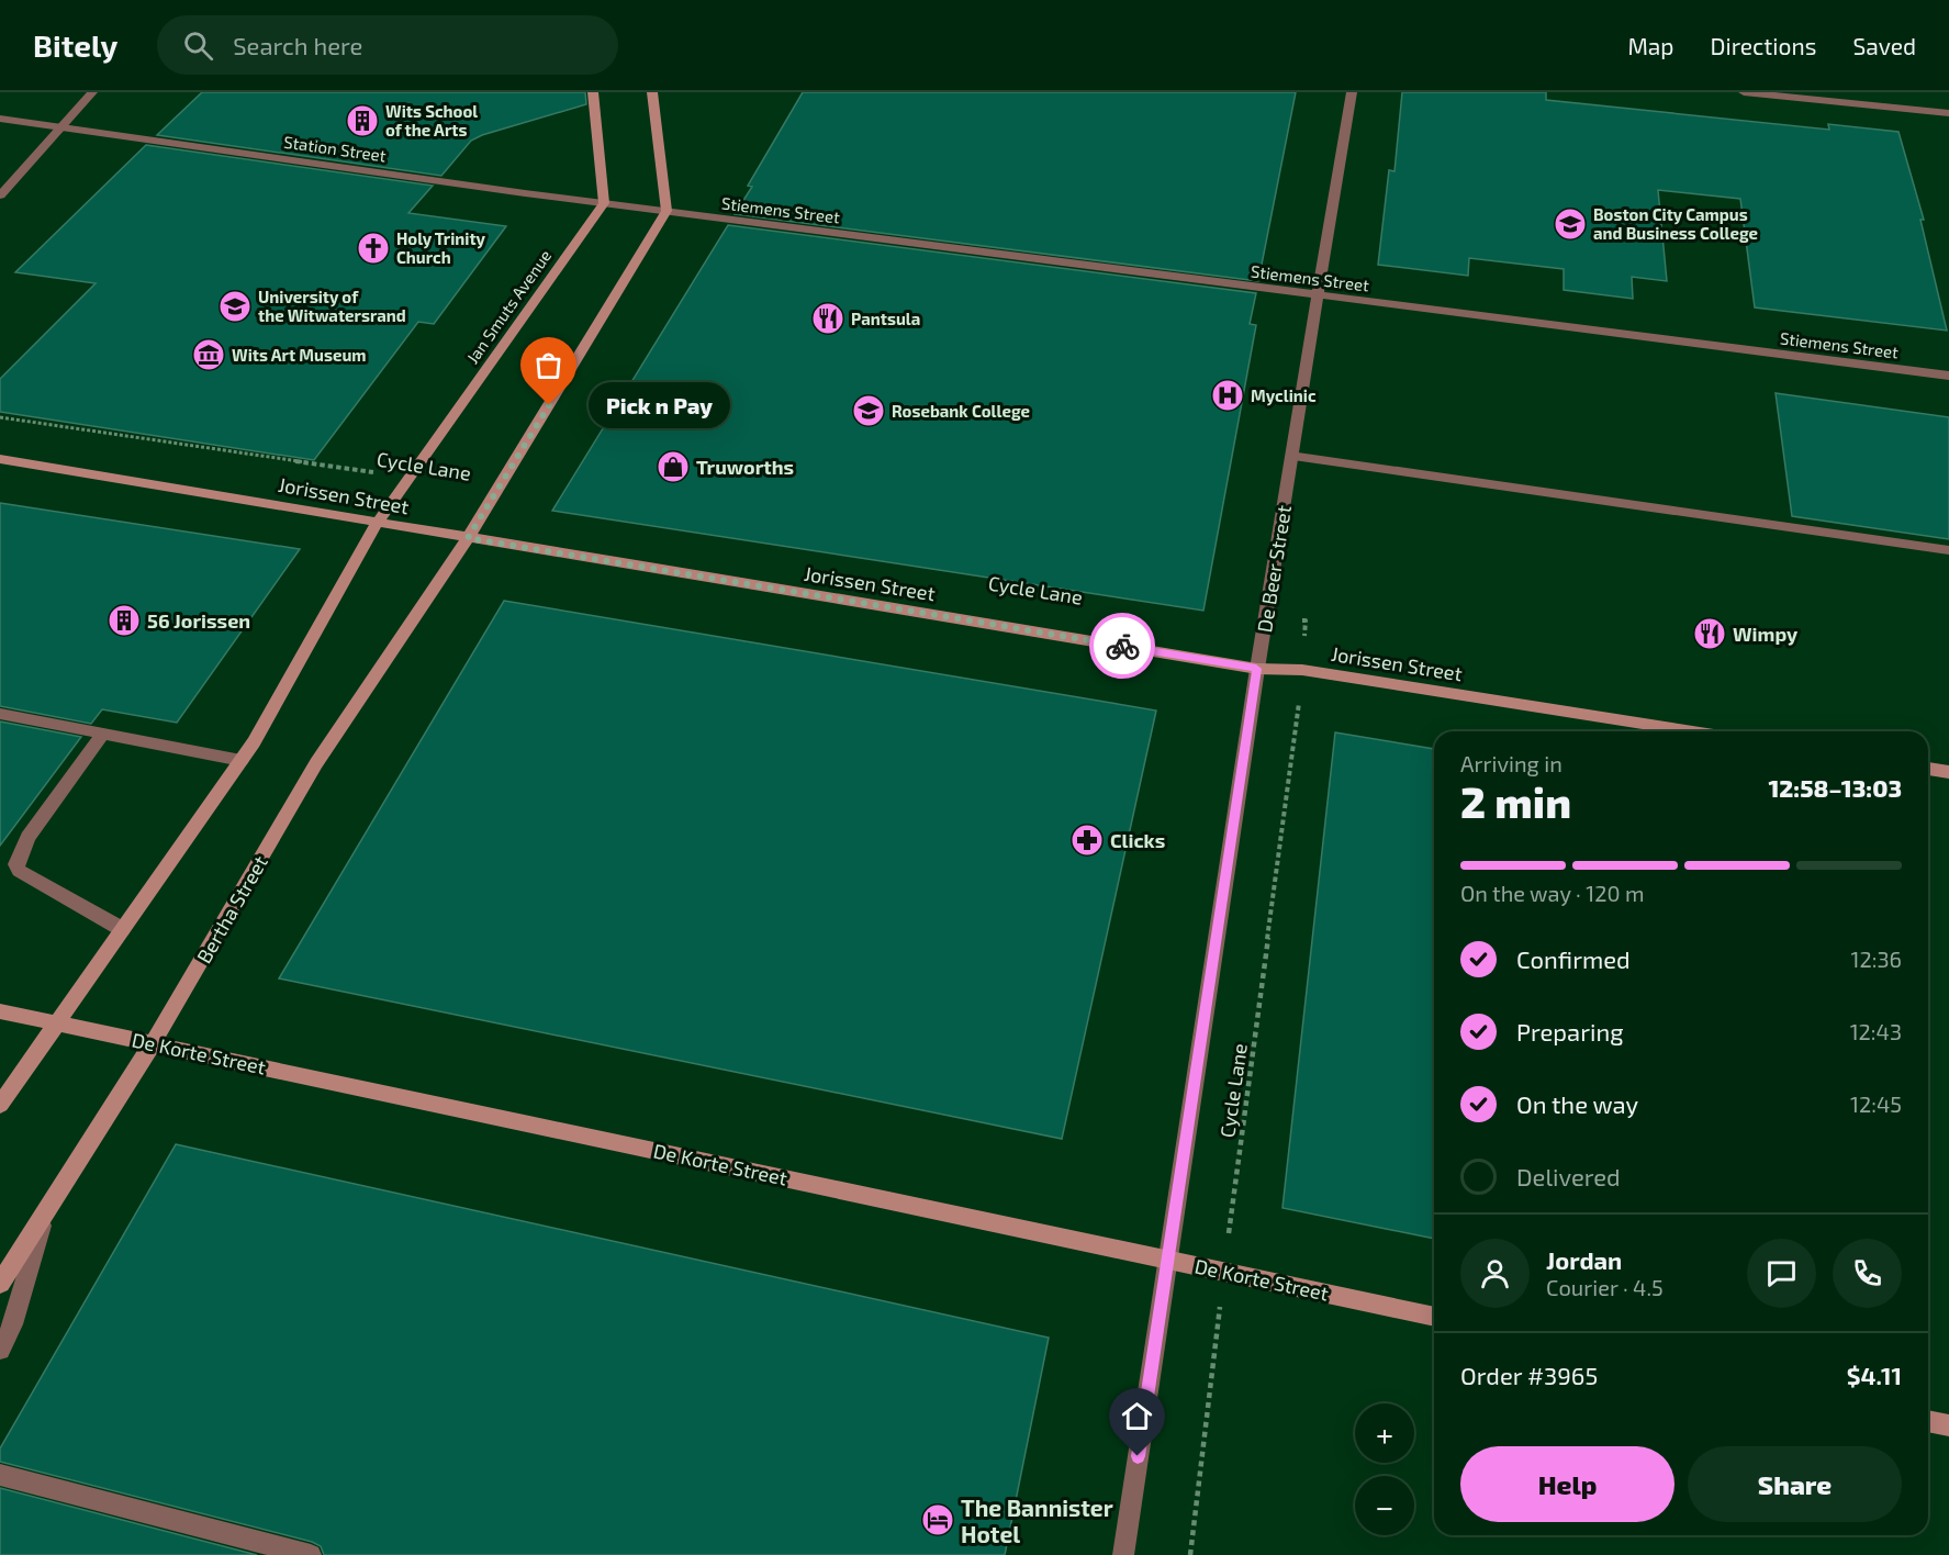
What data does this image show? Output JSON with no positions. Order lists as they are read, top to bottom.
{
  "streets": {
    "main road": [
      "Jan Smuts Avenue",
      "Jorissen Street",
      "Bertha Street",
      "De Korte Street"
    ],
    "street": ["Station Street", "Stiemens Street", "De Beer Street"],
    "path": ["Cycle Lane"]
  },
  "crossings": [
    ["Station Street", "Stiemens Street"],
    ["Station Street", "Jan Smuts Avenue"],
    ["Stiemens Street", "De Beer Street"],
    ["Jan Smuts Avenue", "Cycle Lane"],
    ["Jan Smuts Avenue", "Jorissen Street"],
    ["Cycle Lane", "Jorissen Street"],
    ["Cycle Lane", "De Beer Street"],
    ["Cycle Lane", "De Korte Street"],
    ["Jorissen Street", "De Beer Street"],
    ["Jorissen Street", "Bertha Street"],
    ["De Beer Street", "De Korte Street"],
    ["Bertha Street", "De Korte Street"]
  ],
  "places": {
    "building": ["Wits School of the Arts", "56 Jorissen"],
    "school or university": ["Boston City Campus and Business College", "University of the Witwatersrand", "Rosebank College"],
    "church": ["Holy Trinity Church"],
    "restaurant": ["Pantsula", "Wimpy"],
    "museum": ["Wits Art Museum"],
    "hospital": ["Myclinic"],
    "other": ["Pick n Pay"],
    "shop": ["Truworths"],
    "pharmacy": ["Clicks"],
    "hotel": ["The Bannister Hotel"]
  },
  "page": {
    "header": "Bitely",
    "search": "Search here",
    "nav": ["Map", "Directions", "Saved"],
    "bubble": "Pick n Pay",
    "heading": ["2 min", "Arriving in", "12:58–13:03"],
    "panel": [
      "Jordan",
      "Courier · 4.5",
      "Order #3965",
      "$4.11"
    ],
    "bar": "On the way · 120 m",
    "list": [
      ["Confirmed", "12:36"],
      ["Preparing", "12:43"],
      ["On the way", "12:45"],
      "Delivered"
    ],
    "map_buttons": ["+", "−"],
    "buttons": ["Help", "Share"]
  }
}
